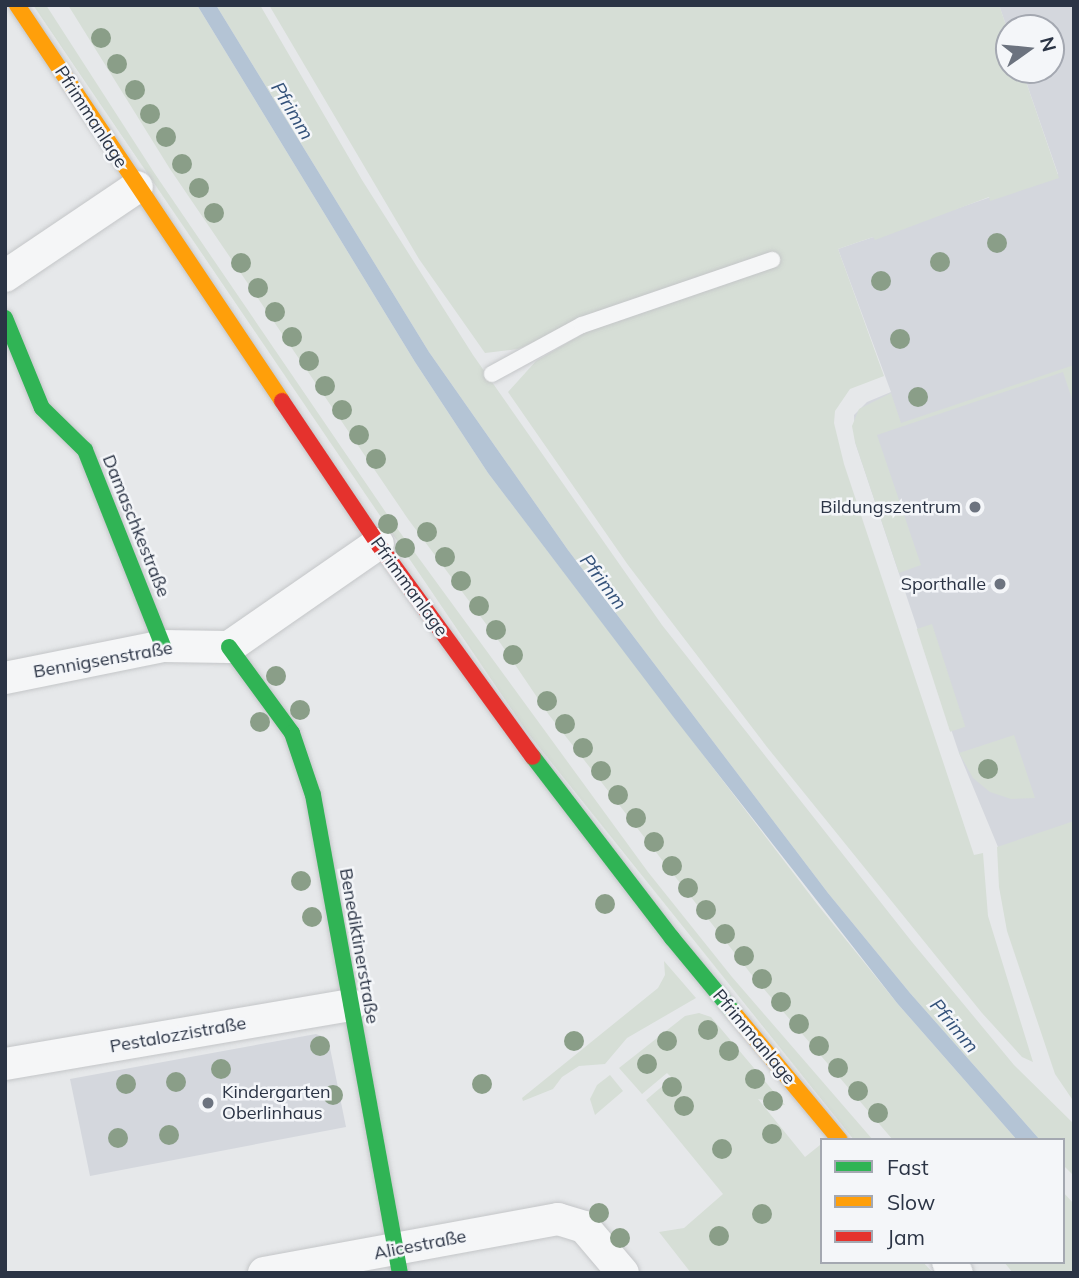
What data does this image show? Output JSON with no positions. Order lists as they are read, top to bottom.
{
  "streets": {
    "street": [
      "Pfrimmanlage",
      "Damaschkestraße",
      "Bennigsenstraße",
      "Benediktinerstraße",
      "Pestalozzistraße",
      "Alicestraße"
    ]
  },
  "crossings": [
    ["Damaschkestraße", "Bennigsenstraße"],
    ["Bennigsenstraße", "Benediktinerstraße"],
    ["Benediktinerstraße", "Pestalozzistraße"],
    ["Benediktinerstraße", "Alicestraße"]
  ],
  "water": ["Pfrimm"],
  "places": ["Bildungszentrum", "Sporthalle", "Kindergarten Oberlinhaus"],
  "legend": ["Fast", "Slow", "Jam"],
  "north": "right"
}
